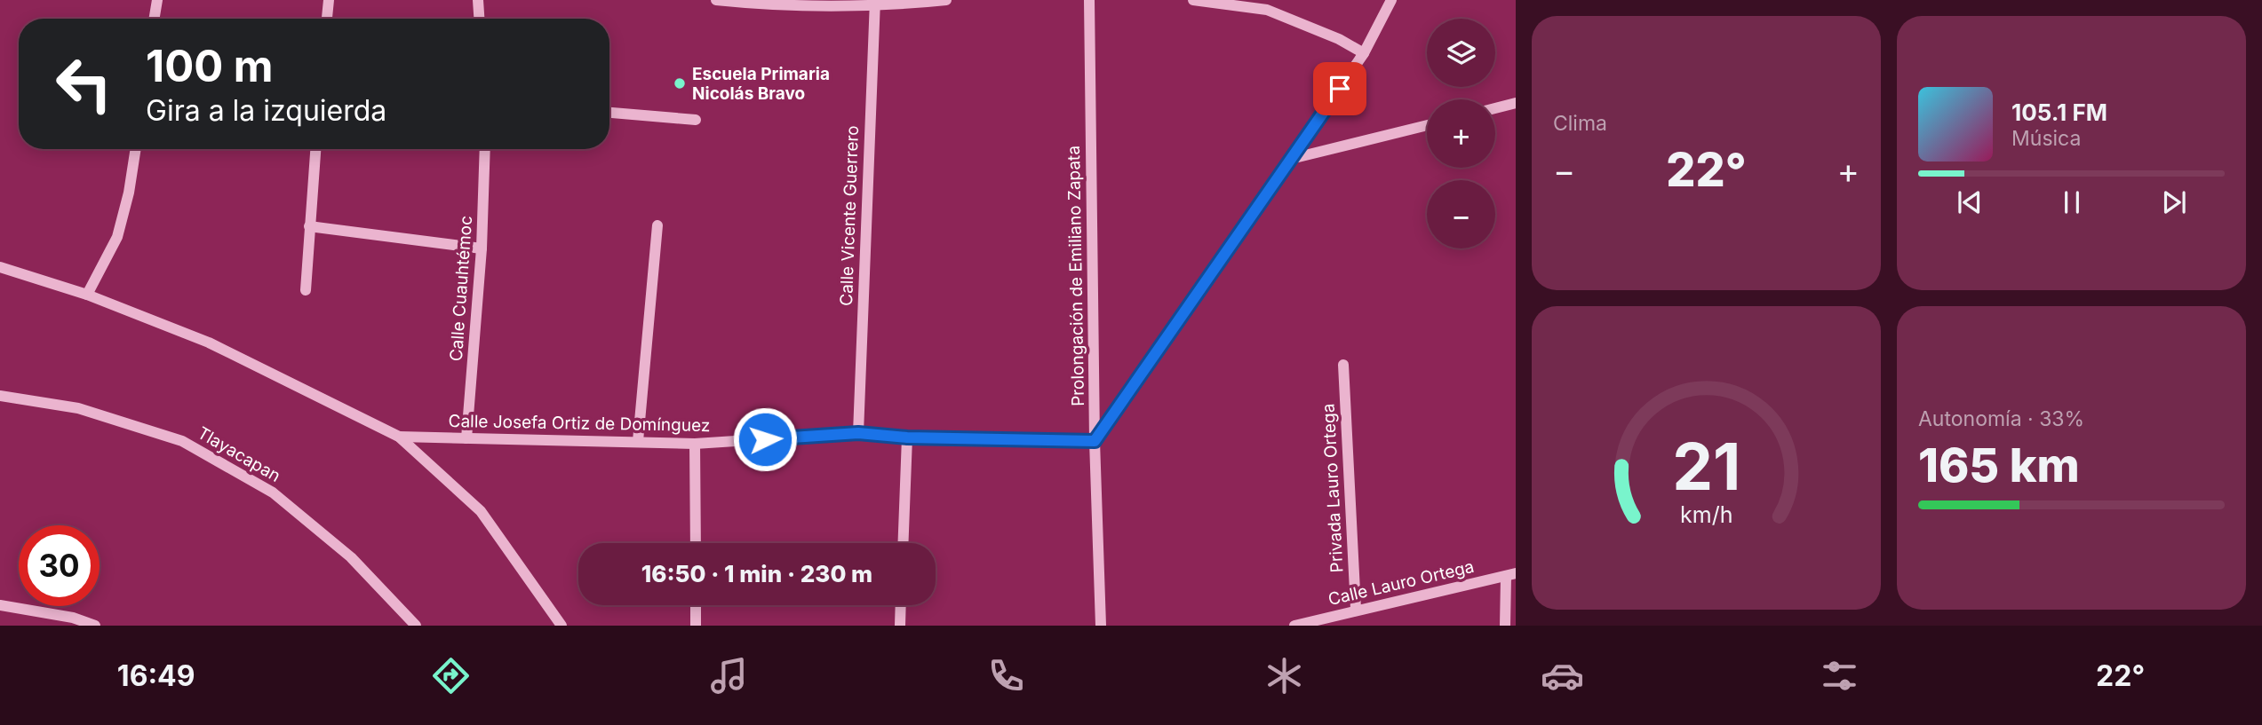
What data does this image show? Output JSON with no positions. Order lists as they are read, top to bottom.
{
  "streets": {
    "street": [
      "Calle Vicente Guerrero",
      "Prolongación de Emiliano Zapata",
      "Calle Cuauhtémoc",
      "Calle Josefa Ortiz de Domínguez",
      "Tlayacapan",
      "Privada Lauro Ortega",
      "Calle Lauro Ortega"
    ]
  },
  "crossings": [
    ["Calle Vicente Guerrero", "Calle Josefa Ortiz de Domínguez"],
    ["Prolongación de Emiliano Zapata", "Calle Josefa Ortiz de Domínguez"],
    ["Calle Cuauhtémoc", "Calle Josefa Ortiz de Domínguez"],
    ["Privada Lauro Ortega", "Calle Lauro Ortega"]
  ],
  "places": ["Escuela Primaria Nicolás Bravo"],
  "page": {
    "tile": [
      "Clima",
      ["Autonomía · 33%", "165 km"]
    ],
    "map_buttons": ["+", "−"],
    "turn": ["100 m", "Gira a la izquierda"],
    "song": ["105.1 FM", "Música"],
    "heat": ["−", "22°", "+"],
    "limit": "30",
    "trip": "16:50 · 1 min · 230 m",
    "tabs": ["16:49", "22°"],
    "gauge": ["21", "km/h"]
  }
}
